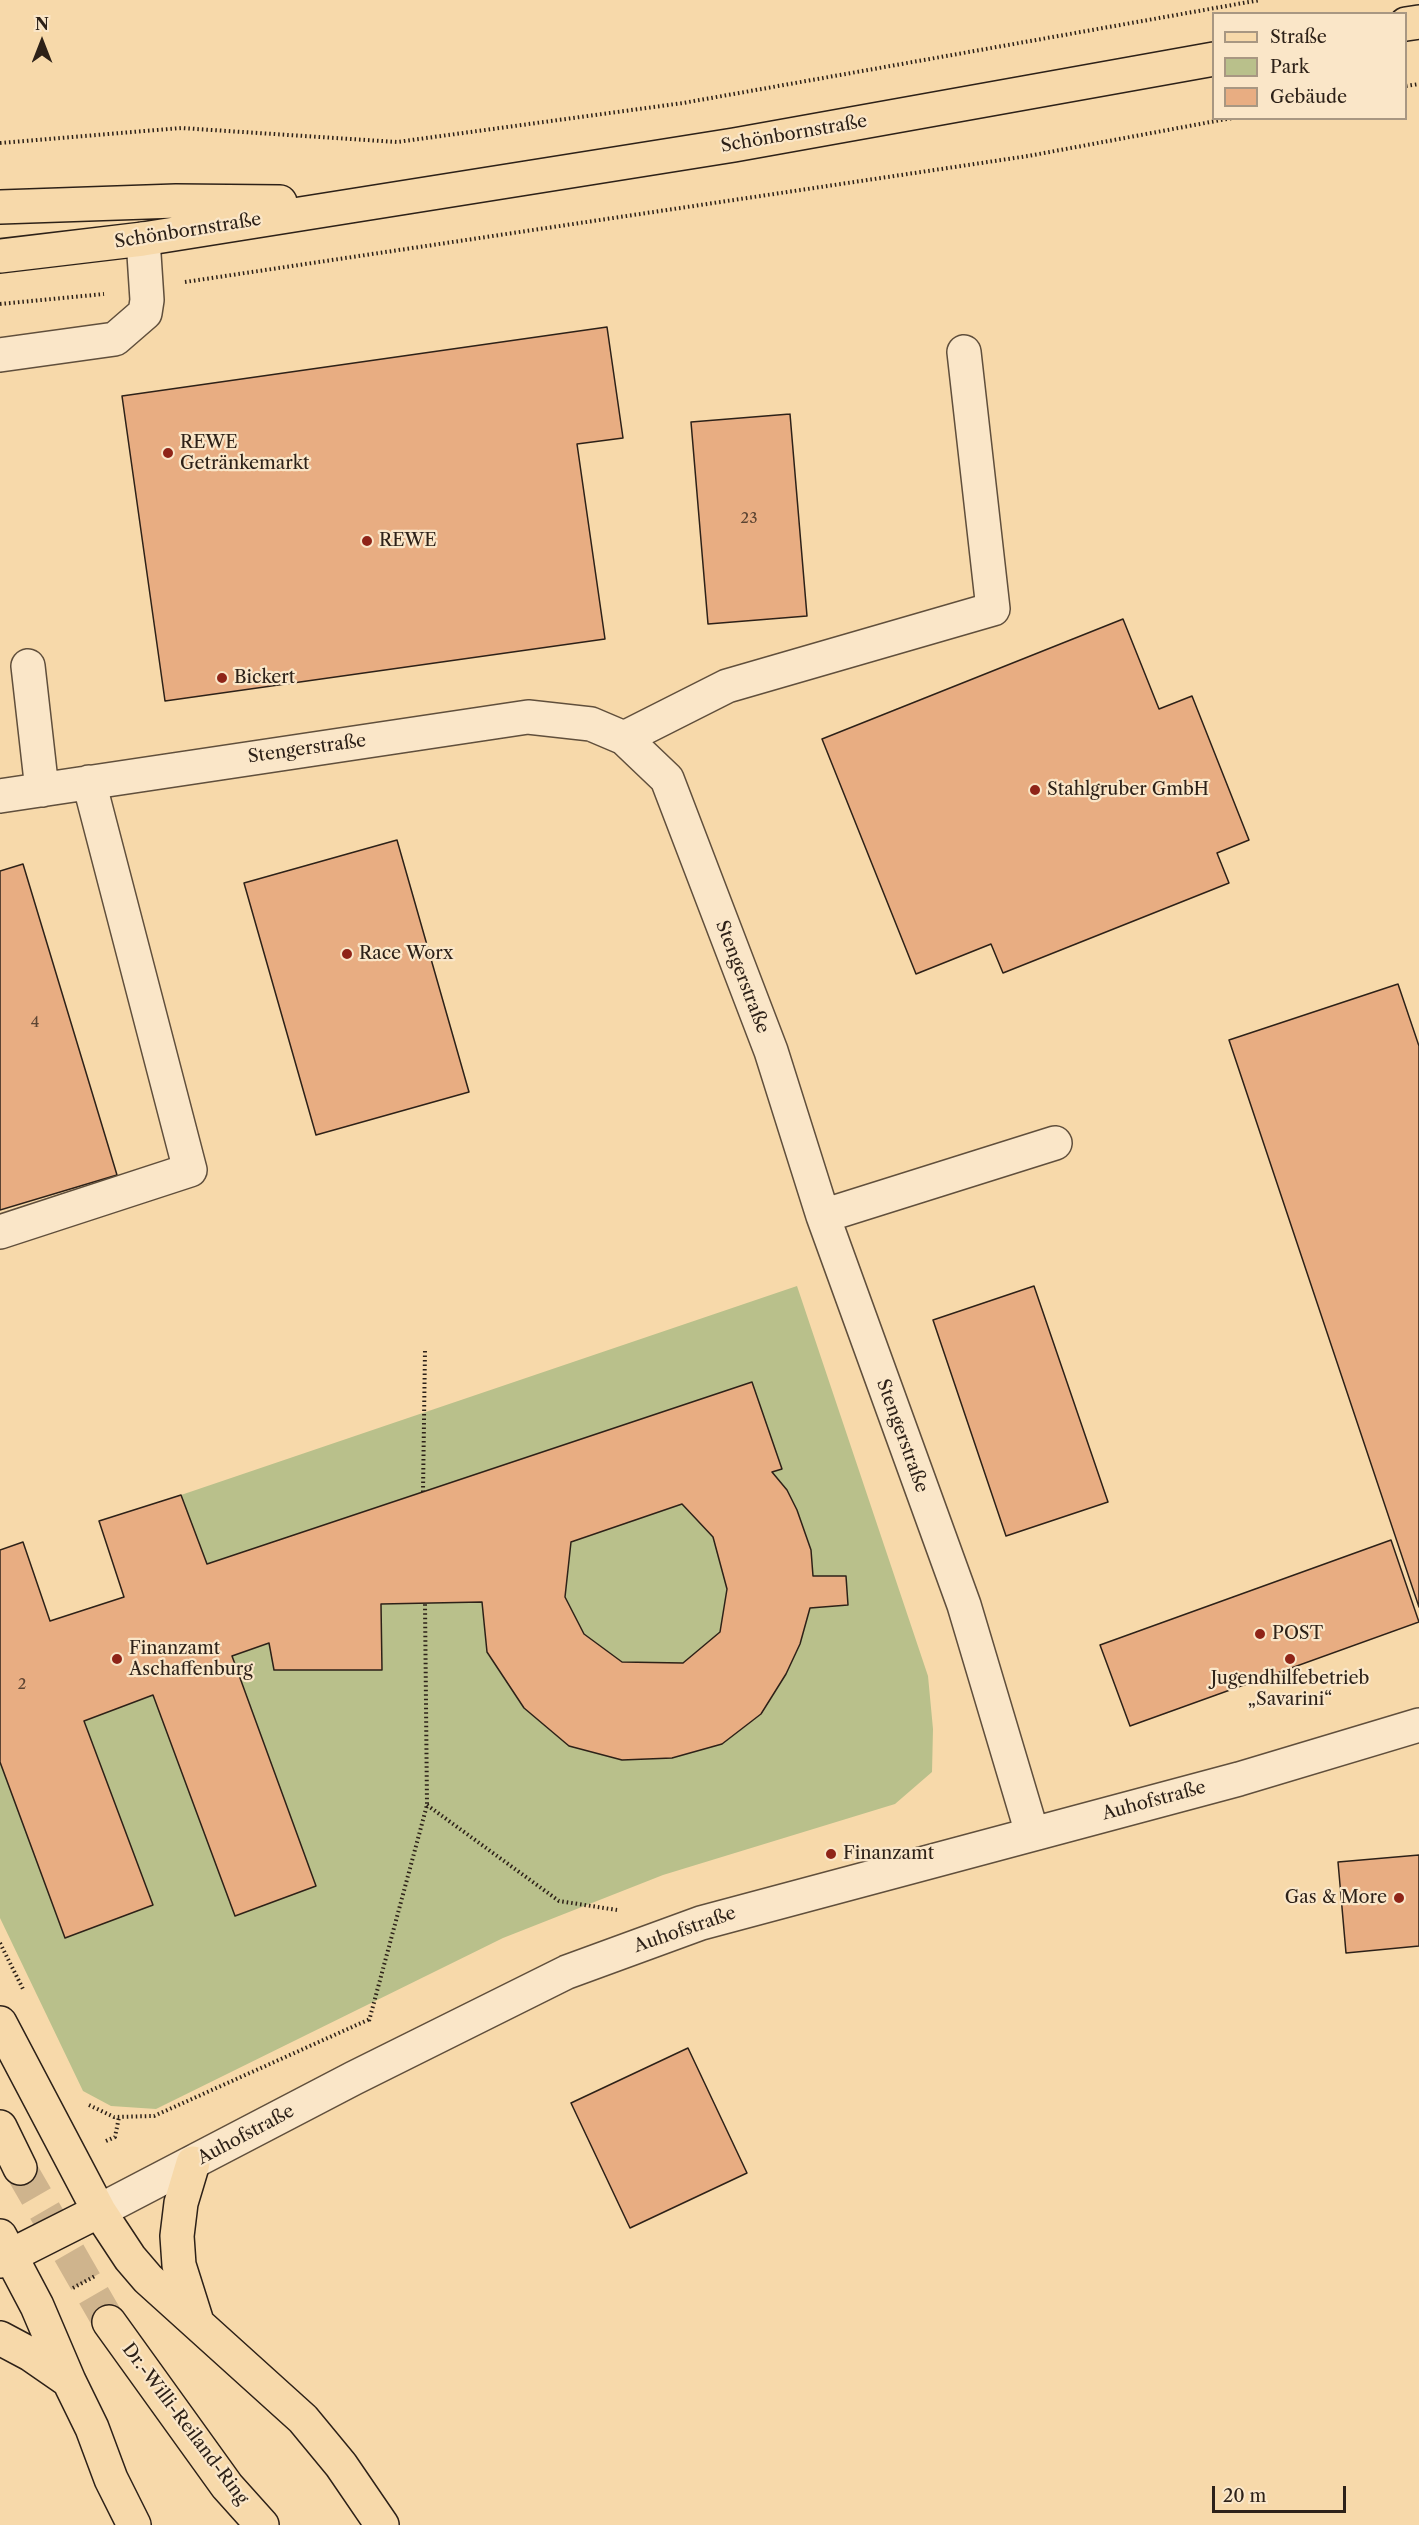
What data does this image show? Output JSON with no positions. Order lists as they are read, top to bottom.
{
  "streets": {
    "main road": ["Schönbornstraße", "Auhofstraße", "Dr.-Willi-Reiland-Ring"],
    "street": ["Stengerstraße"]
  },
  "crossings": [
    ["Stengerstraße", "Auhofstraße"]
  ],
  "places": [
    "REWE Getränkemarkt",
    "REWE",
    "Bickert",
    "Stahlgruber GmbH",
    "Race Worx",
    "POST",
    "Finanzamt Aschaffenburg",
    "Jugendhilfebetrieb „Savarini“",
    "Finanzamt",
    "Gas & More"
  ],
  "house_numbers": ["23", "4", "2"],
  "legend": ["Straße", "Park", "Gebäude"],
  "scale_bar": "20 m",
  "north": "top"
}
